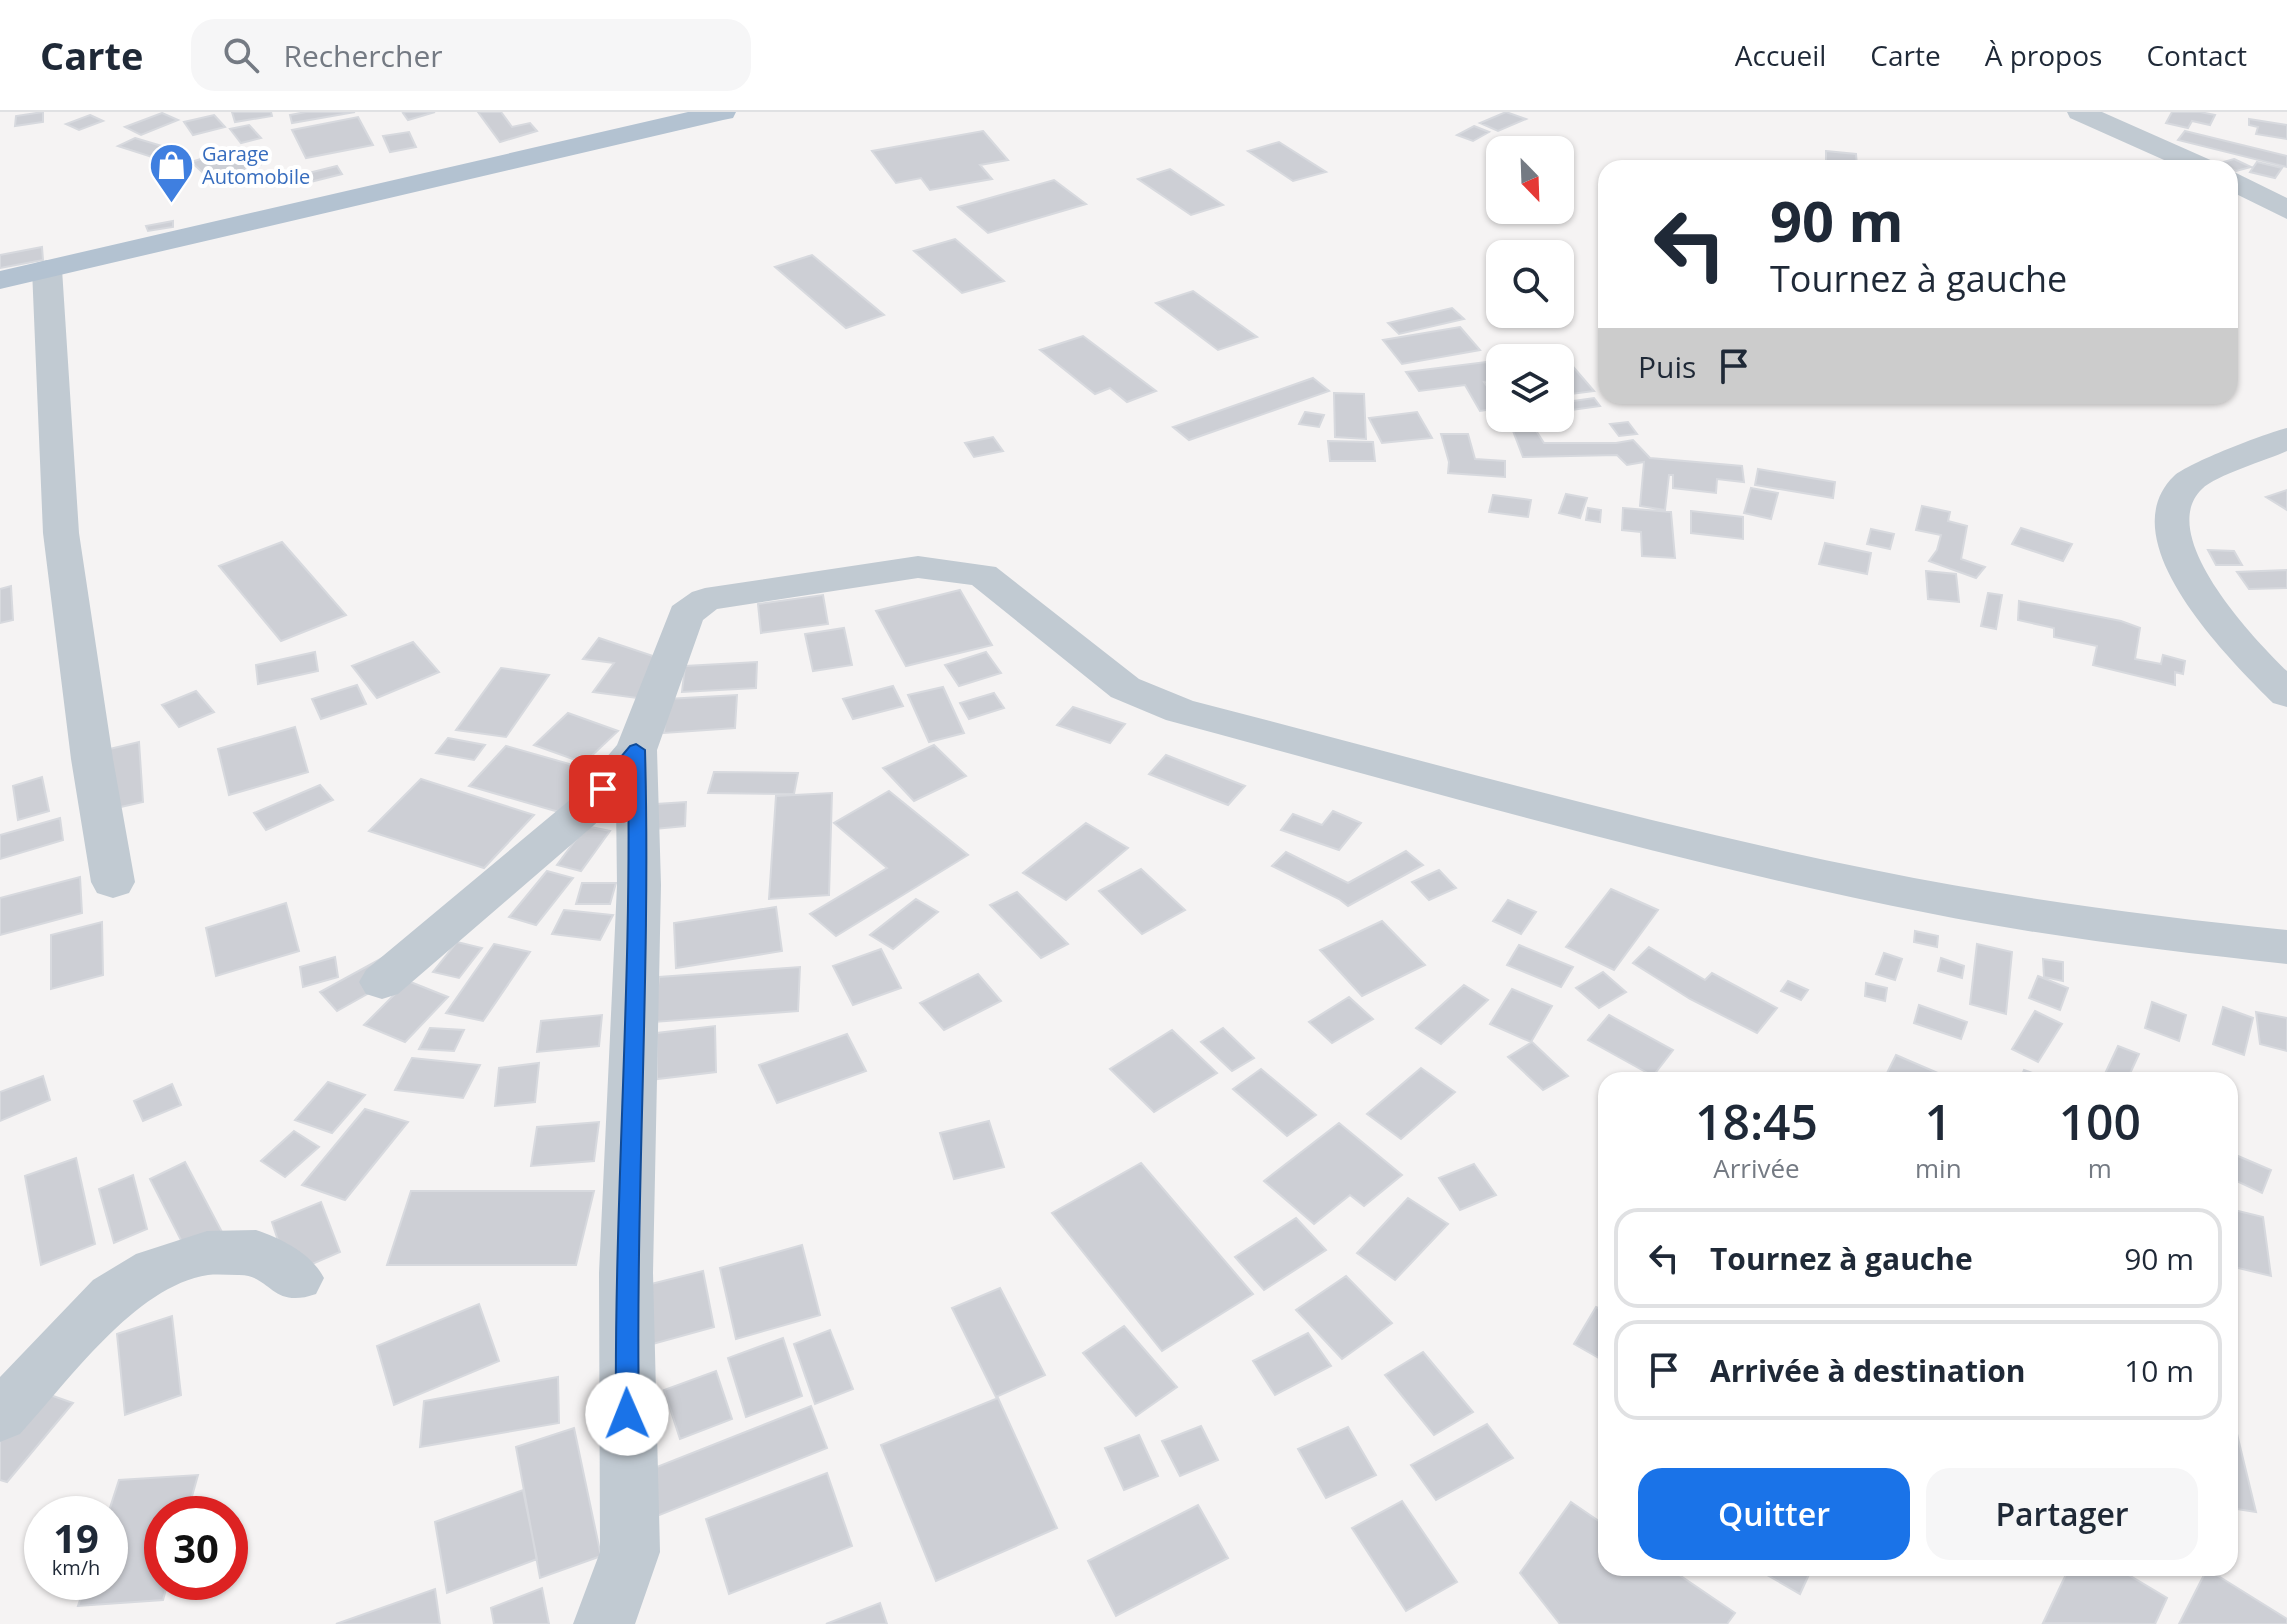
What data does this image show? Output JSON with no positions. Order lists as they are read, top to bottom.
{
  "places": {
    "shop": ["Garage Automobile"]
  },
  "north": "bottom right",
  "page": {
    "header": "Carte",
    "search": "Rechercher",
    "nav": [
      "Accueil",
      "Carte",
      "À propos",
      "Contact"
    ],
    "turn": ["90 m", "Tournez à gauche"],
    "then": "Puis",
    "eta": [
      "18:45",
      "Arrivée",
      "1",
      "min",
      "100",
      "m"
    ],
    "list": [
      {
        "name": "Tournez à gauche",
        "value": "90 m"
      },
      {
        "name": "Arrivée à destination",
        "value": "10 m"
      }
    ],
    "buttons": ["Quitter", "Partager"],
    "speed": "19 km/h",
    "limit": "30"
  }
}
